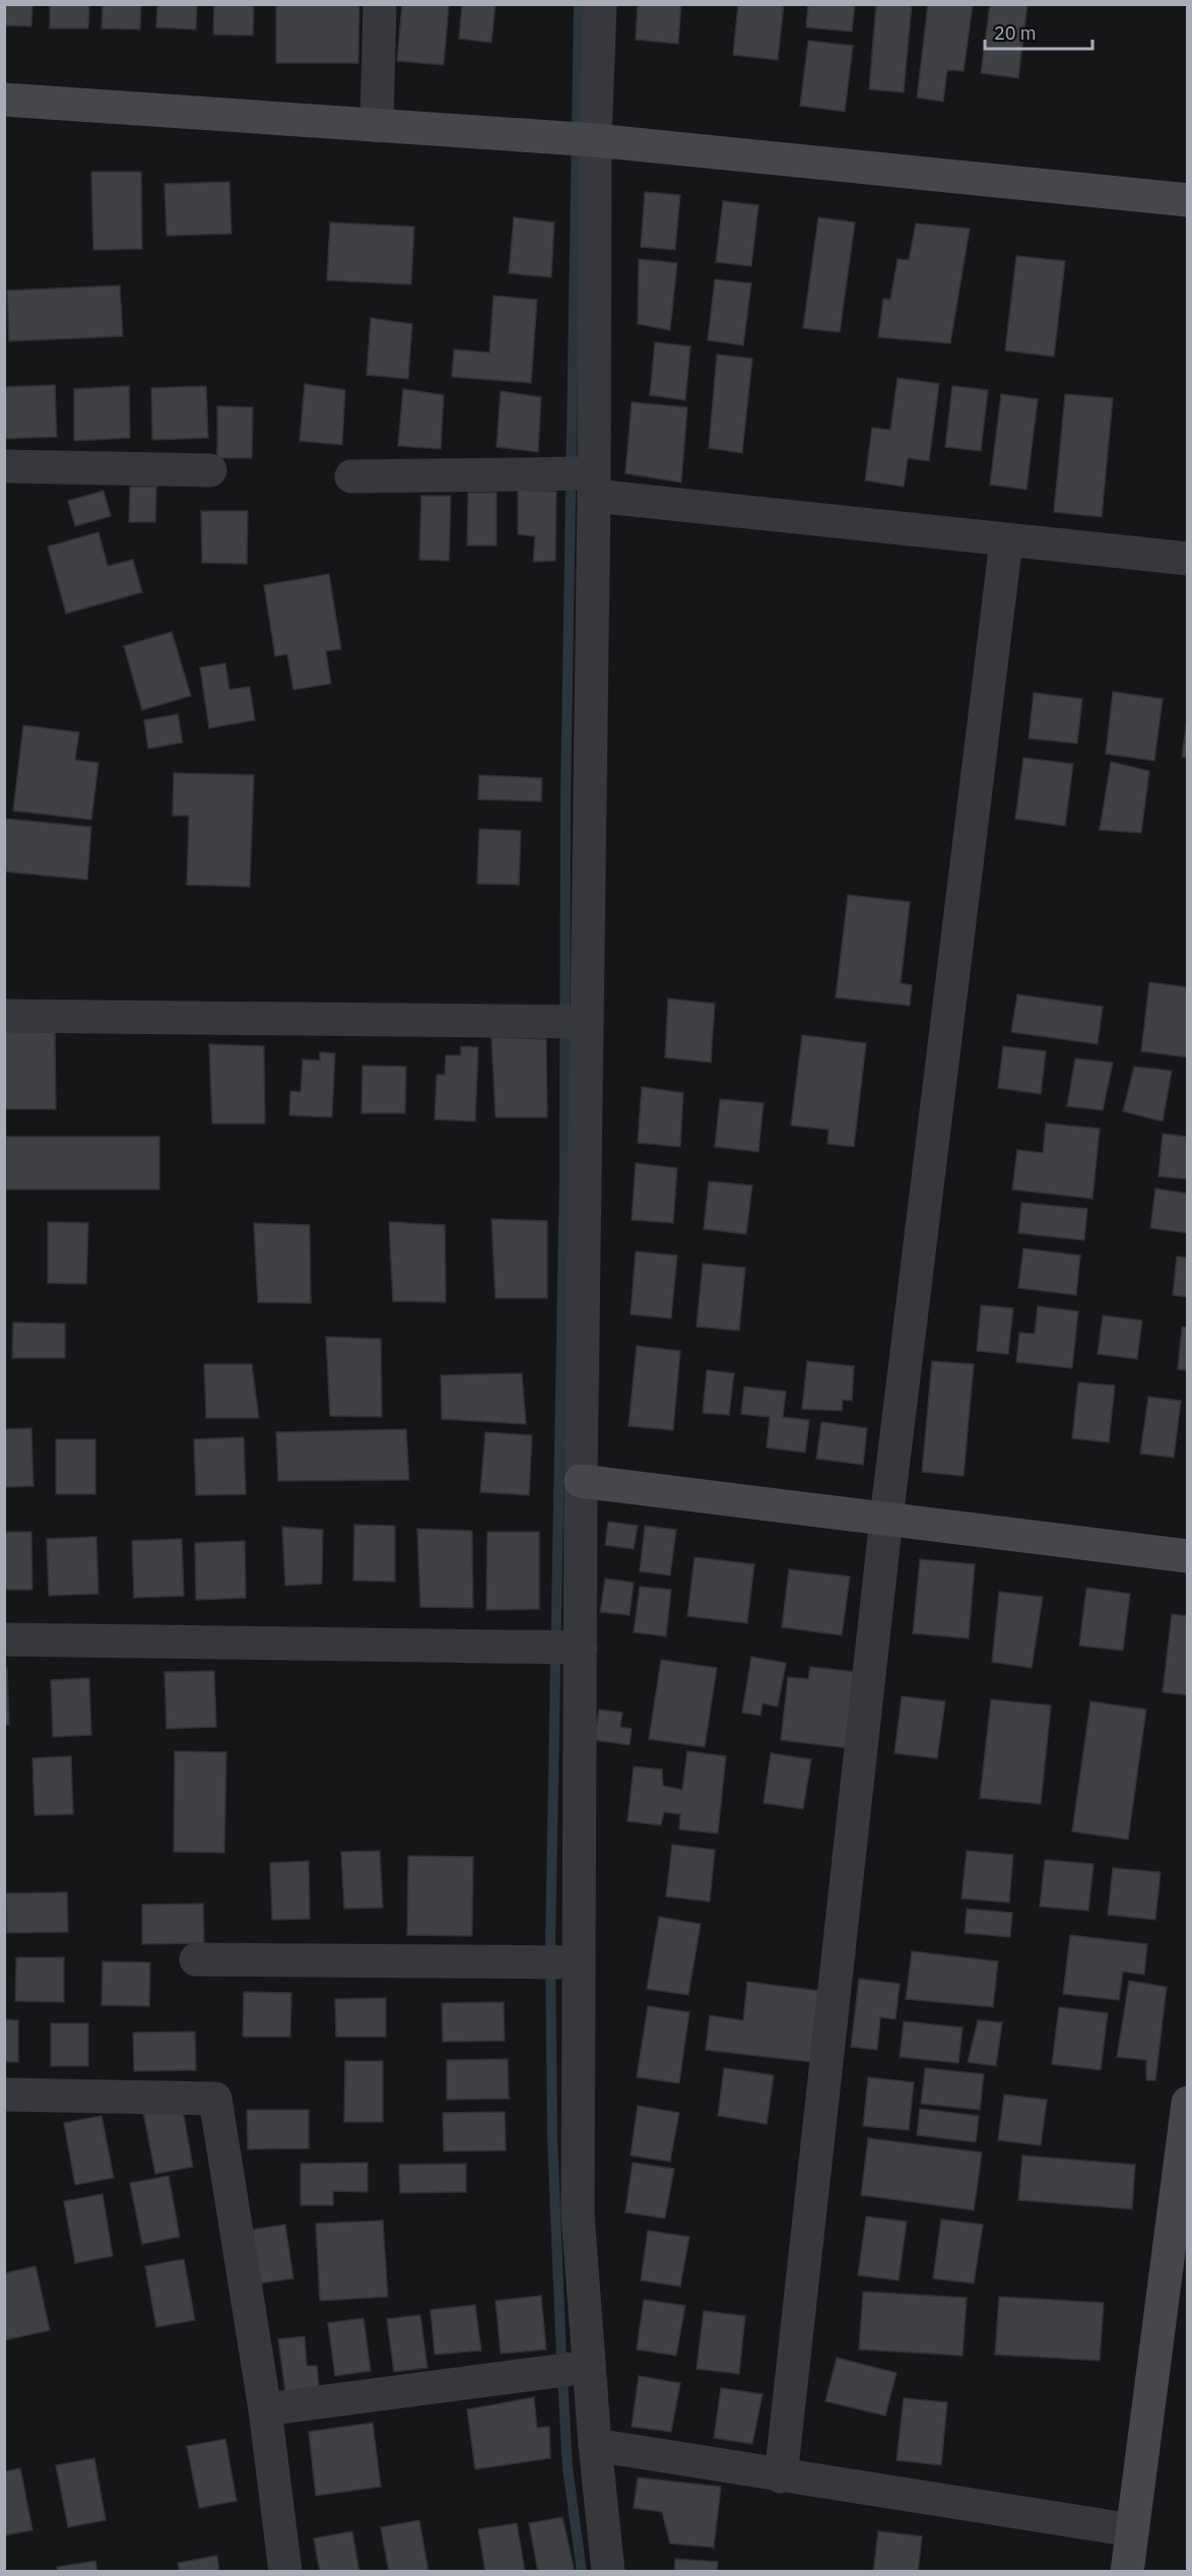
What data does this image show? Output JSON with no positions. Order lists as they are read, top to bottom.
{
  "scale_bar": "20 m"
}
